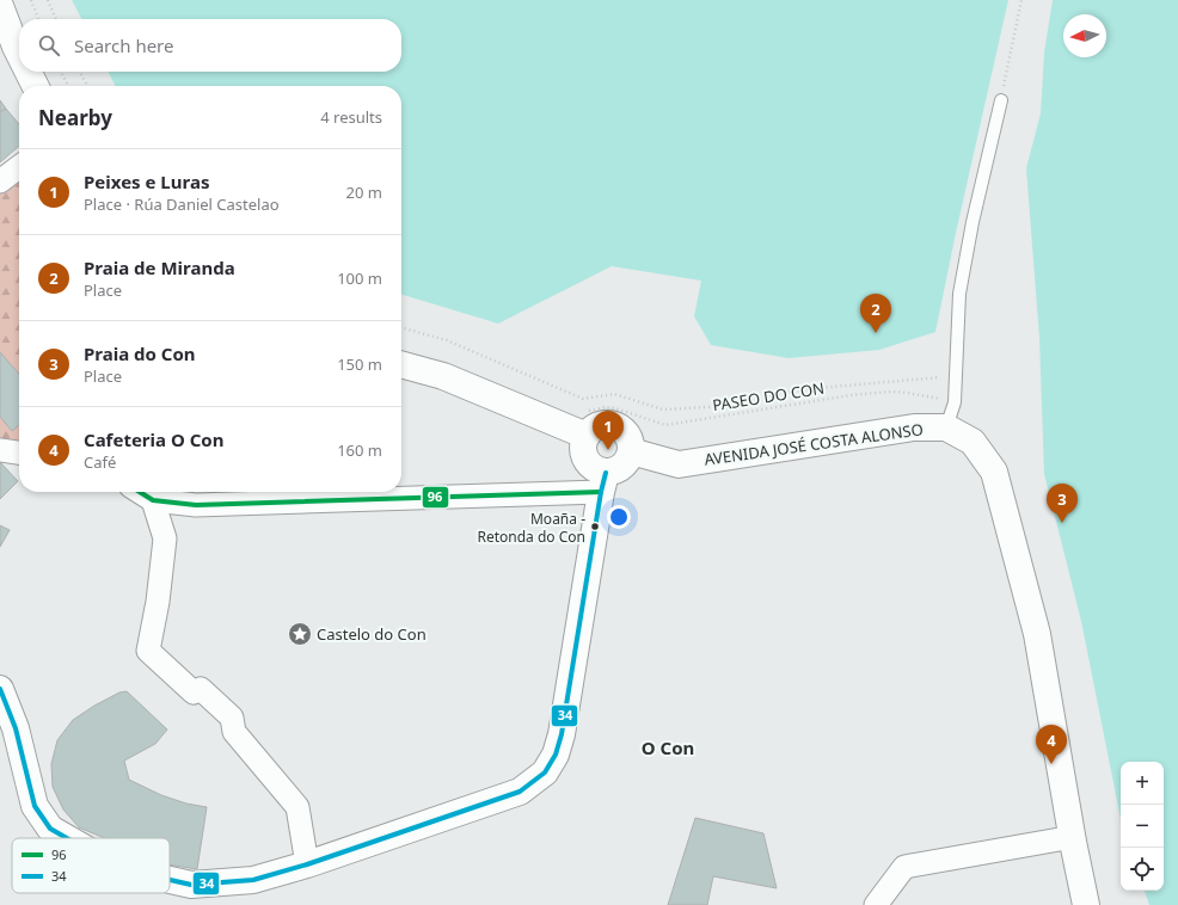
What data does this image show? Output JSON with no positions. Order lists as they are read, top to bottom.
{
  "streets": {
    "street": ["AVENIDA JOSÉ COSTA ALONSO"],
    "path": ["PASEO DO CON"]
  },
  "districts": ["O Con"],
  "places": {
    "other": ["Moaña - Retonda do Con"],
    "place": ["Castelo do Con"]
  },
  "lines": ["transit line 34", "transit line 96"],
  "legend": ["96", "34"],
  "north": "left",
  "page": {
    "search": "Search here",
    "heading": ["Nearby", "4 results"],
    "list": [
      {
        "mark": "1",
        "name": "Peixes e Luras",
        "note": "Place · Rúa Daniel Castelao",
        "value": "20 m"
      },
      {
        "mark": "2",
        "name": "Praia de Miranda",
        "note": "Place",
        "value": "100 m"
      },
      {
        "mark": "3",
        "name": "Praia do Con",
        "note": "Place",
        "value": "150 m"
      },
      {
        "mark": "4",
        "name": "Cafeteria O Con",
        "note": "Café",
        "value": "160 m"
      }
    ],
    "pins": [
      "2",
      "1",
      "3",
      "4"
    ],
    "map_buttons": ["+", "−"]
  }
}
